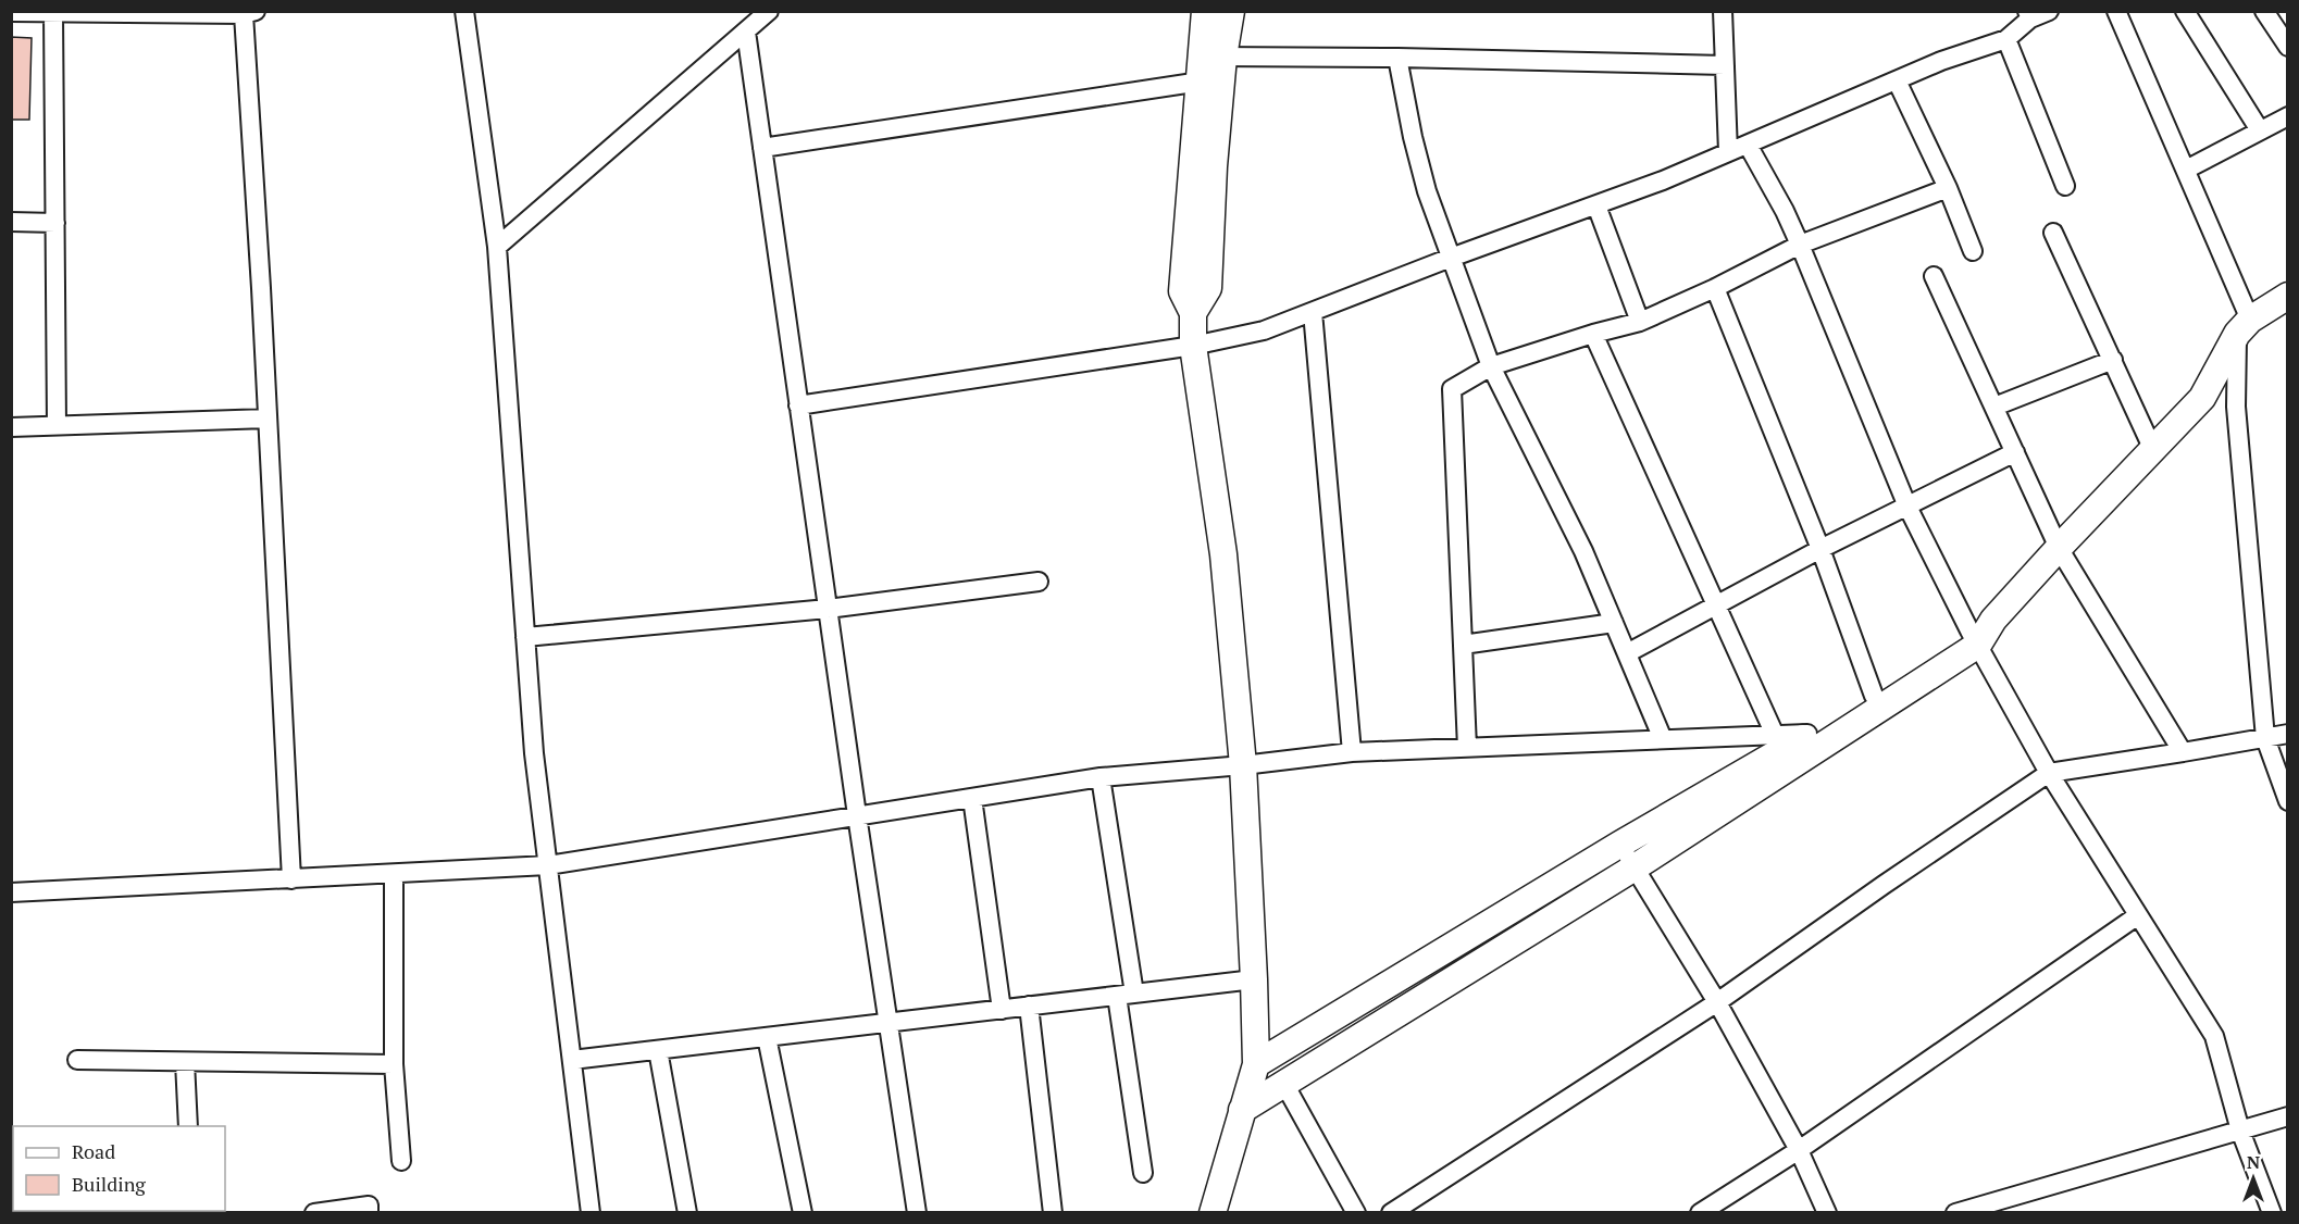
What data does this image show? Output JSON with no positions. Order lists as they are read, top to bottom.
{
  "legend": ["Road", "Building"],
  "north": "top"
}
